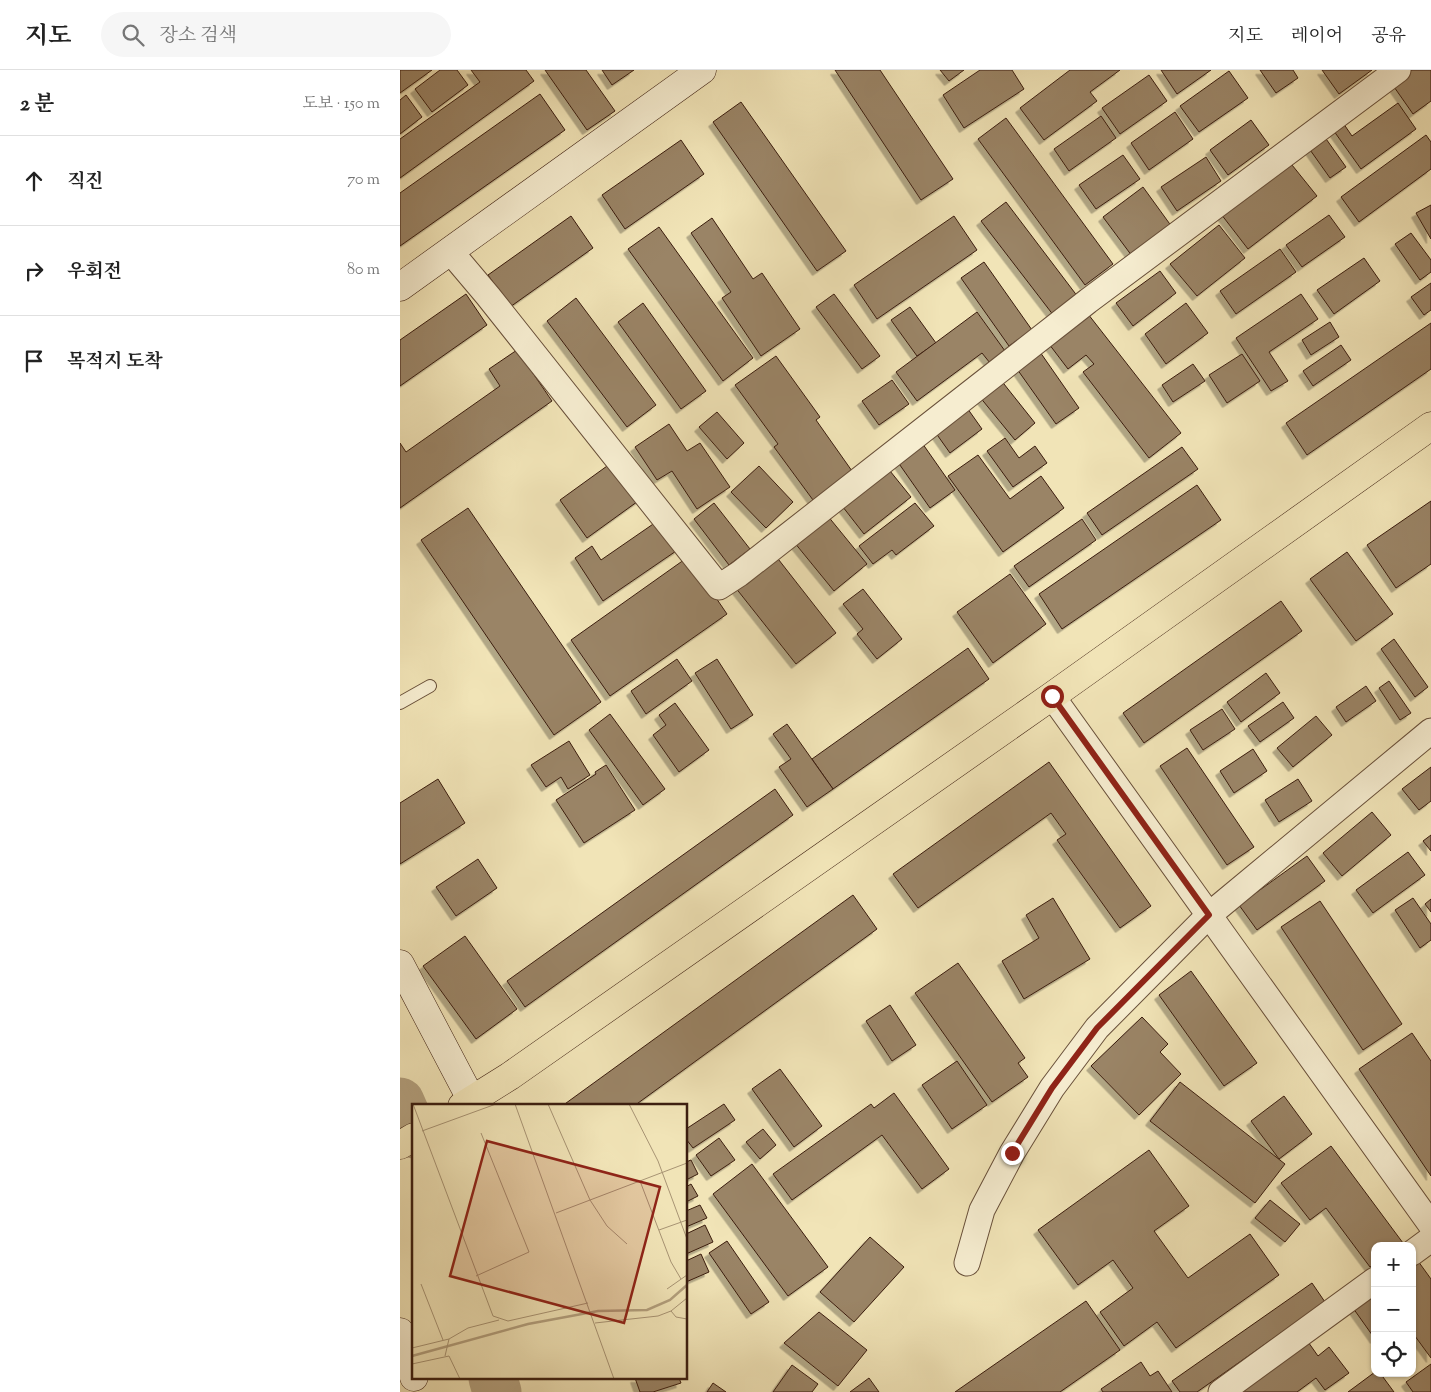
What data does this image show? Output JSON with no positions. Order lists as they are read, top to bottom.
{
  "page": {
    "header": "지도",
    "search": "장소 검색",
    "nav": ["지도", "레이어", "공유"],
    "heading": ["2 분", "도보 · 150 m"],
    "list": [
      ["직진", "70 m"],
      ["우회전", "80 m"],
      "목적지 도착"
    ],
    "map_buttons": ["+", "−"]
  }
}
